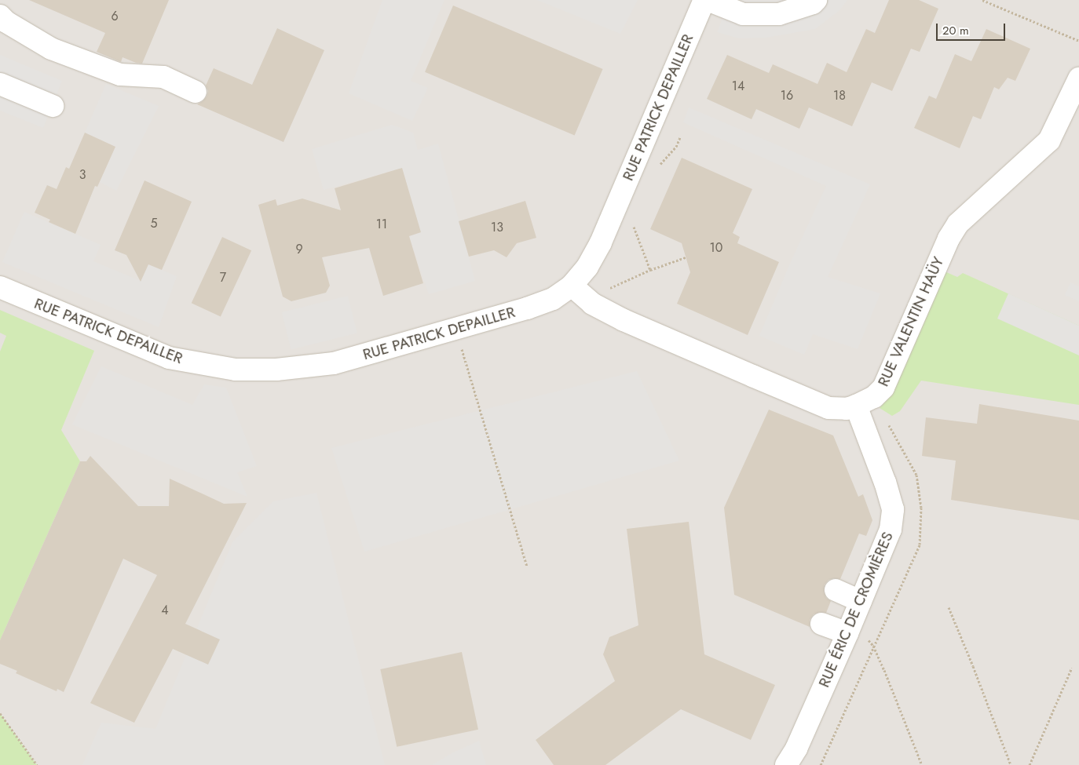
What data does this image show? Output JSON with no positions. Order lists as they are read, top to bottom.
{
  "streets": {
    "street": ["RUE PATRICK DEPAILLER", "RUE VALENTIN HAÜY", "RUE ÉRIC DE CROMIÈRES"]
  },
  "crossings": [
    ["RUE PATRICK DEPAILLER", "RUE VALENTIN HAÜY"],
    ["RUE VALENTIN HAÜY", "RUE ÉRIC DE CROMIÈRES"]
  ],
  "house_numbers": [
    "6",
    "14",
    "16",
    "18",
    "3",
    "5",
    "11",
    "13",
    "10",
    "9",
    "7",
    "4"
  ],
  "scale_bar": "20 m"
}
